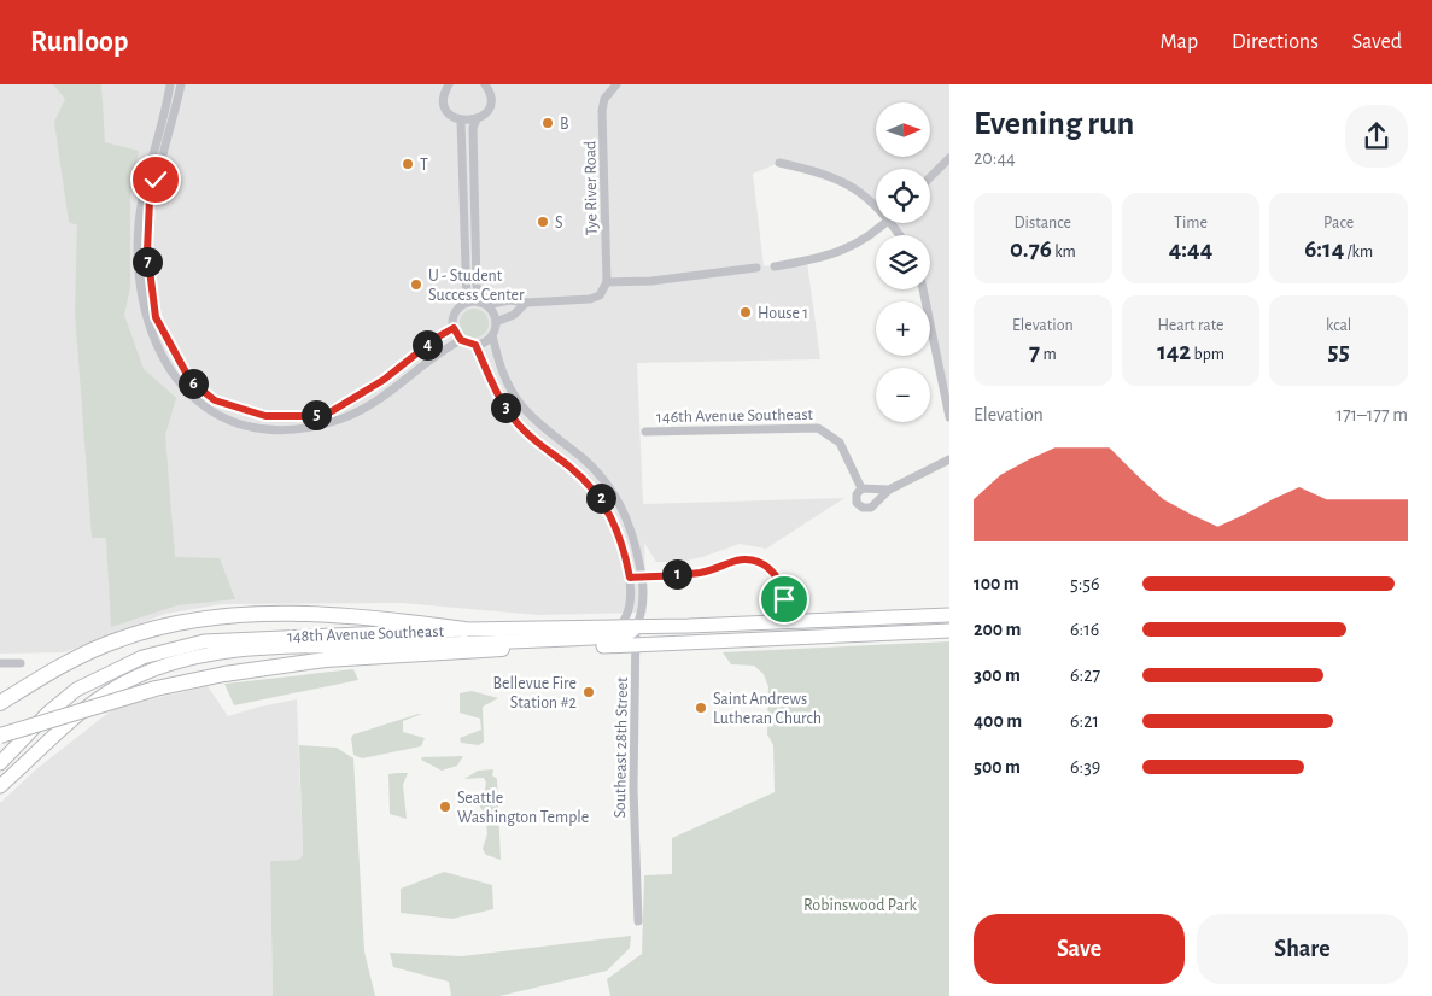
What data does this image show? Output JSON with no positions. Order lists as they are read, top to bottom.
{
  "streets": {
    "main road": ["148th Avenue Southeast"],
    "street": ["Tye River Road", "146th Avenue Southeast", "Southeast 28th Street"]
  },
  "crossings": [
    ["148th Avenue Southeast", "Southeast 28th Street"]
  ],
  "parks": ["Robinswood Park"],
  "places": [
    "B",
    "T",
    "S",
    "U - Student Success Center",
    "House 1",
    "Bellevue Fire Station #2",
    "Saint Andrews Lutheran Church",
    "Seattle Washington Temple"
  ],
  "north": "right",
  "page": {
    "header": "Runloop",
    "nav": ["Map", "Directions", "Saved"],
    "heading": ["Evening run", "20:44"],
    "map_buttons": ["+", "−"],
    "stats": [
      ["Distance", "0.76 km"],
      ["Time", "4:44"],
      ["Pace", "6:14 /km"],
      ["Elevation", "7 m"],
      ["Heart rate", "142 bpm"],
      ["kcal", "55"]
    ],
    "pins": [
      "7",
      "4",
      "6",
      "3",
      "5",
      "2",
      "1"
    ],
    "chart": ["Elevation", "171–177 m"],
    "list": [
      {
        "name": "100 m",
        "note": "5:56"
      },
      {
        "name": "200 m",
        "note": "6:16"
      },
      {
        "name": "300 m",
        "note": "6:27"
      },
      {
        "name": "400 m",
        "note": "6:21"
      },
      {
        "name": "500 m",
        "note": "6:39"
      }
    ],
    "buttons": ["Save", "Share"]
  }
}
